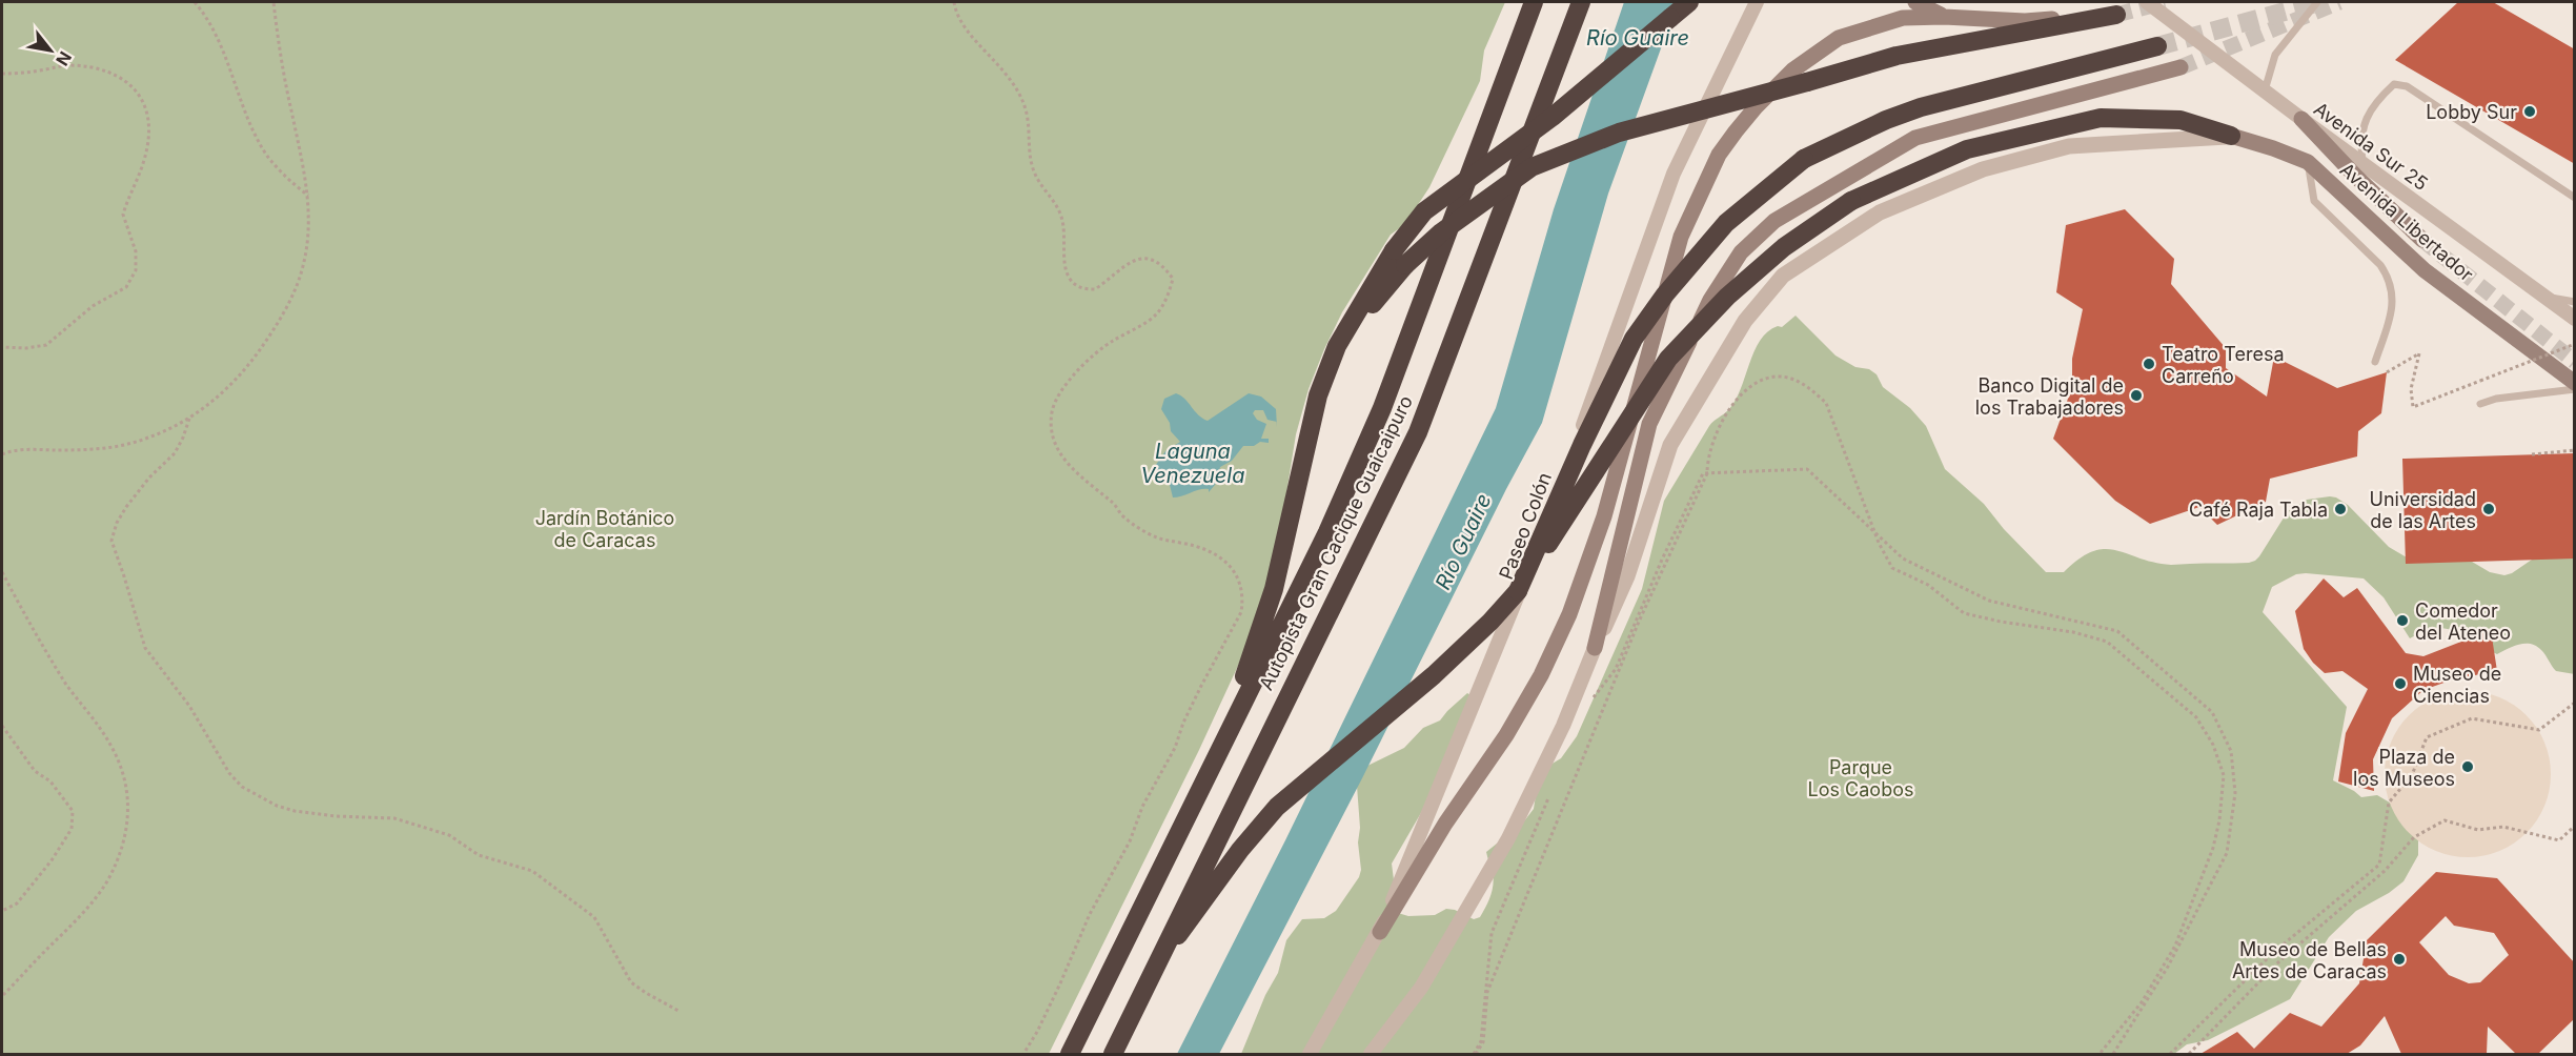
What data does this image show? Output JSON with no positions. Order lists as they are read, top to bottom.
{
  "streets": {
    "highway": ["Autopista Gran Cacique Guaicaipuro"],
    "main road": ["Avenida Libertador"],
    "street": ["Avenida Sur 25", "Paseo Colón"]
  },
  "water": ["Río Guaire", "Laguna Venezuela"],
  "parks": ["Jardín Botánico de Caracas", "Parque Los Caobos"],
  "places": [
    "Lobby Sur",
    "Teatro Teresa Carreño",
    "Banco Digital de los Trabajadores",
    "Café Raja Tabla",
    "Universidad de las Artes",
    "Comedor del Ateneo",
    "Museo de Ciencias",
    "Plaza de los Museos",
    "Museo de Bellas Artes de Caracas"
  ],
  "north": "bottom right"
}
